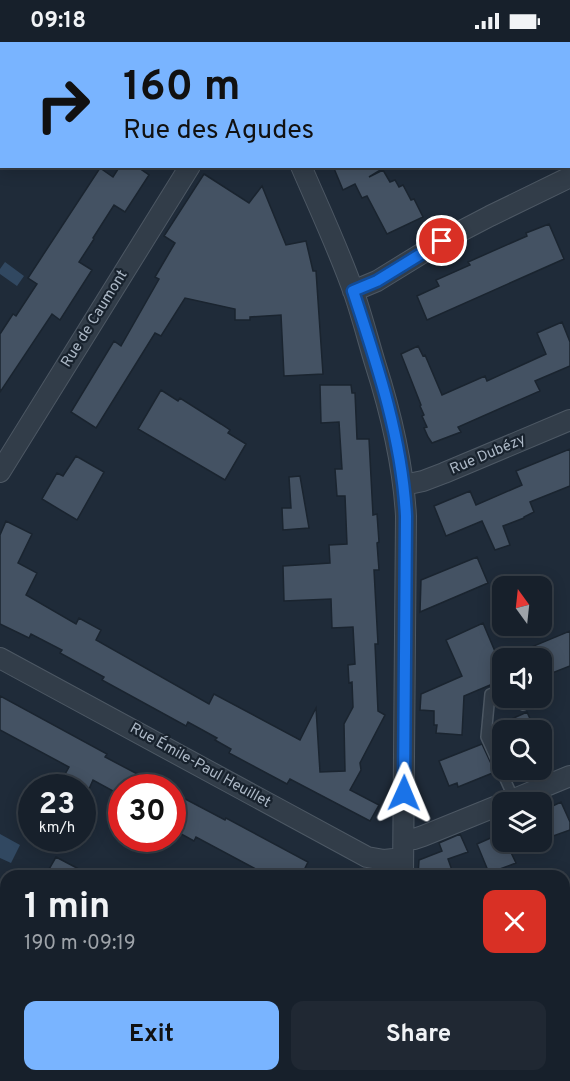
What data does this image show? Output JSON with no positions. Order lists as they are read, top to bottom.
{
  "streets": {
    "street": ["Rue de Caumont", "Rue Dubézy", "Rue Émile-Paul Heuillet"]
  },
  "north": "top",
  "page": {
    "status": "09:18",
    "turn": ["160 m", "Rue des Agudes"],
    "speed": "23 km/h",
    "limit": "30",
    "heading": ["1 min", "190 m · 09:19"],
    "buttons": ["Exit", "Share"]
  }
}
